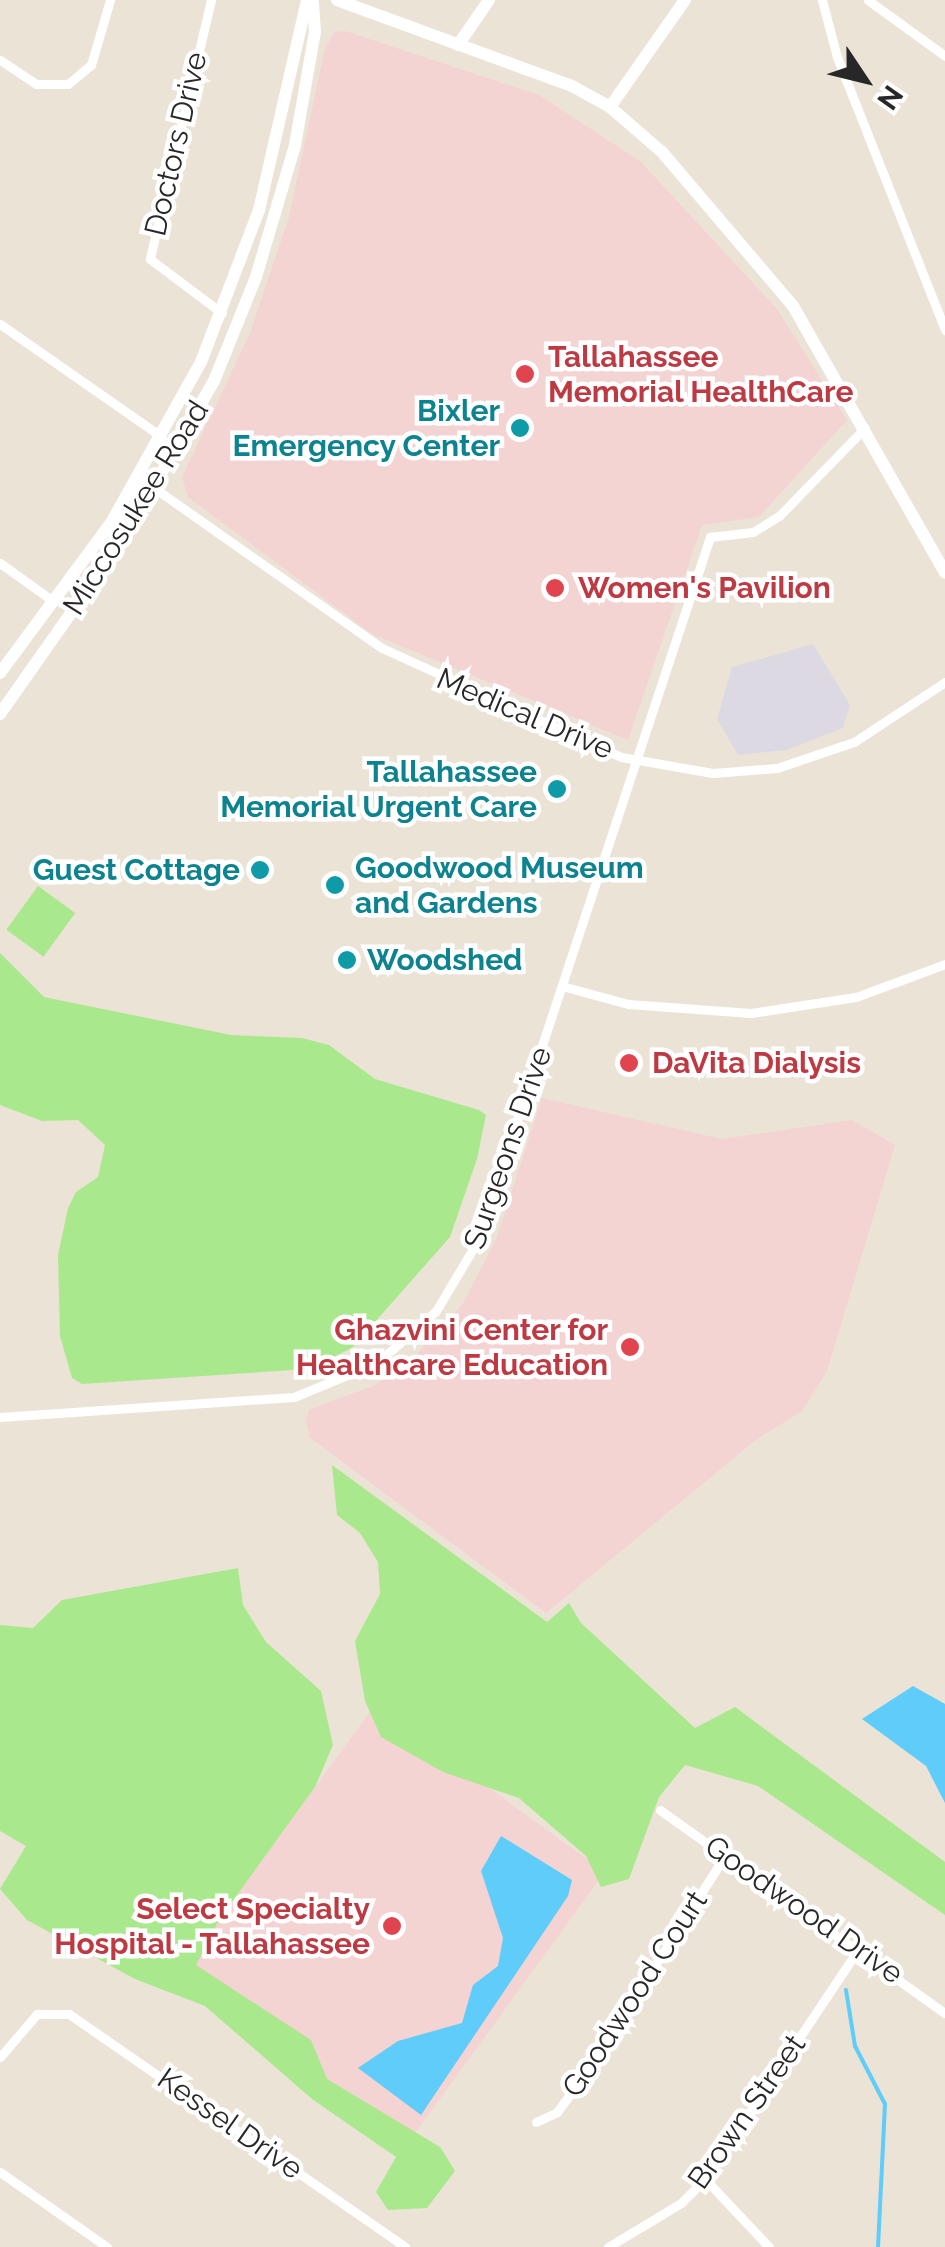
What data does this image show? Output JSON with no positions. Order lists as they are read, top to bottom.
{
  "streets": {
    "street": [
      "Doctors Drive",
      "Miccosukee Road",
      "Medical Drive",
      "Surgeons Drive",
      "Goodwood Drive",
      "Goodwood Court",
      "Brown Street",
      "Kessel Drive"
    ]
  },
  "crossings": [
    ["Doctors Drive", "Miccosukee Road"],
    ["Miccosukee Road", "Medical Drive"],
    ["Medical Drive", "Surgeons Drive"],
    ["Goodwood Drive", "Goodwood Court"],
    ["Goodwood Drive", "Brown Street"]
  ],
  "places": [
    "Tallahassee Memorial HealthCare",
    "Bixler Emergency Center",
    "Women's Pavilion",
    "Tallahassee Memorial Urgent Care",
    "Guest Cottage",
    "Goodwood Museum and Gardens",
    "Woodshed",
    "DaVita Dialysis",
    "Ghazvini Center for Healthcare Education",
    "Select Specialty Hospital - Tallahassee"
  ],
  "north": "bottom right"
}
